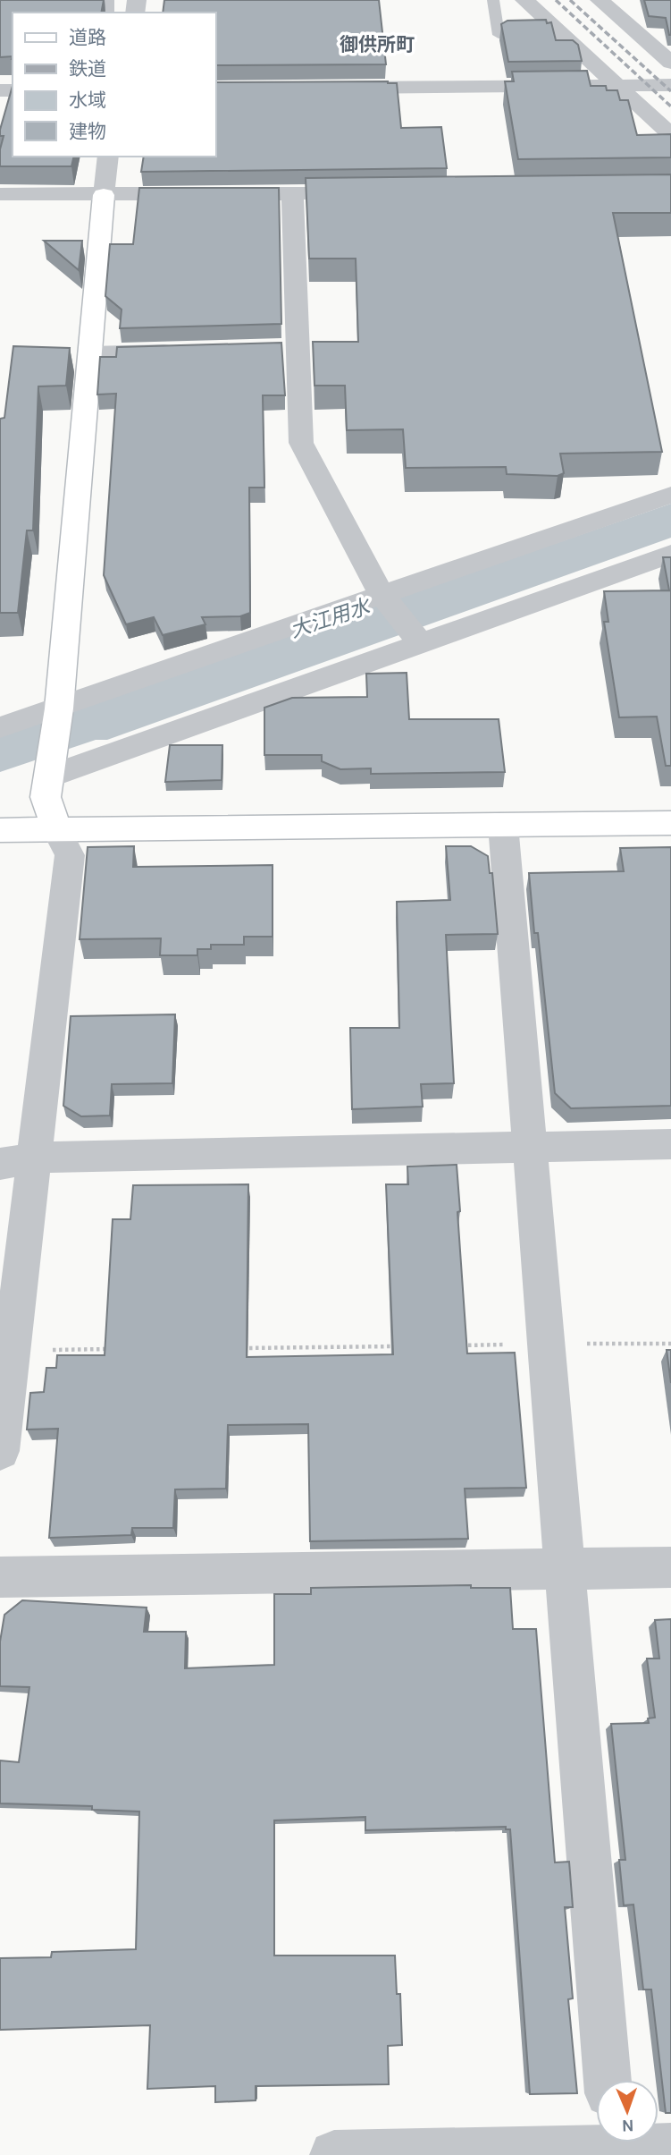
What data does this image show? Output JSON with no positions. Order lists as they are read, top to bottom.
{
  "districts": ["御供所町"],
  "water": ["大江用水"],
  "legend": [
    "道路",
    "鉄道",
    "水域",
    "建物"
  ],
  "north": "bottom"
}
